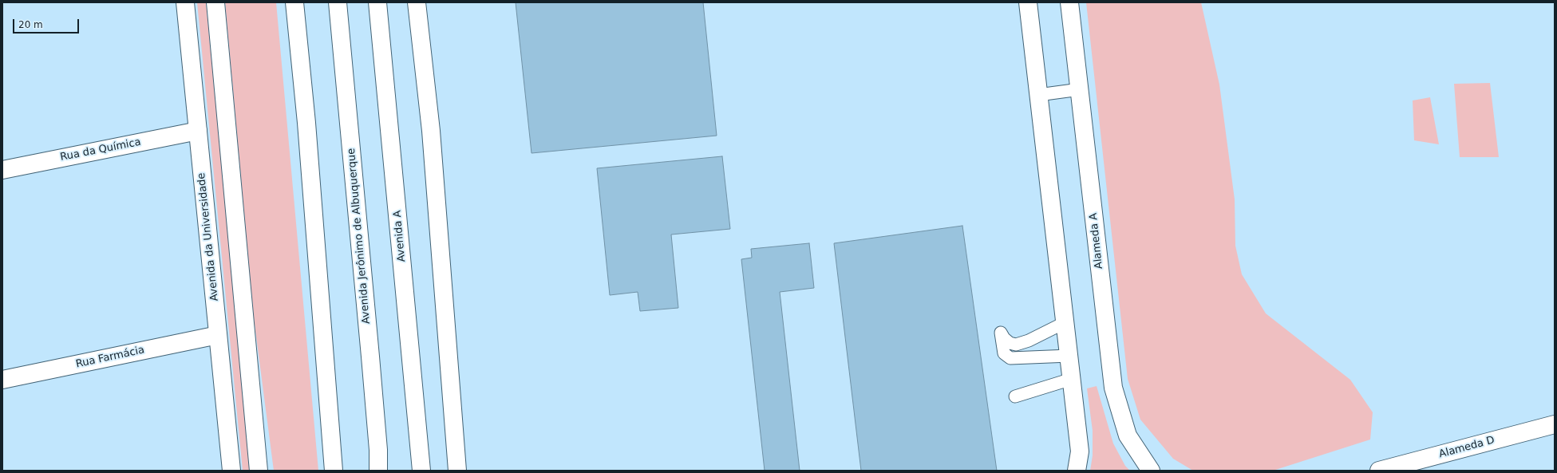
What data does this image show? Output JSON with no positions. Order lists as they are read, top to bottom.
{
  "streets": {
    "street": [
      "Rua da Química",
      "Avenida Jerônimo de Albuquerque",
      "Avenida A",
      "Avenida da Universidade",
      "Alameda A",
      "Rua Farmácia",
      "Alameda D"
    ]
  },
  "crossings": [
    ["Rua da Química", "Avenida da Universidade"],
    ["Avenida da Universidade", "Rua Farmácia"]
  ],
  "scale_bar": "20 m"
}
